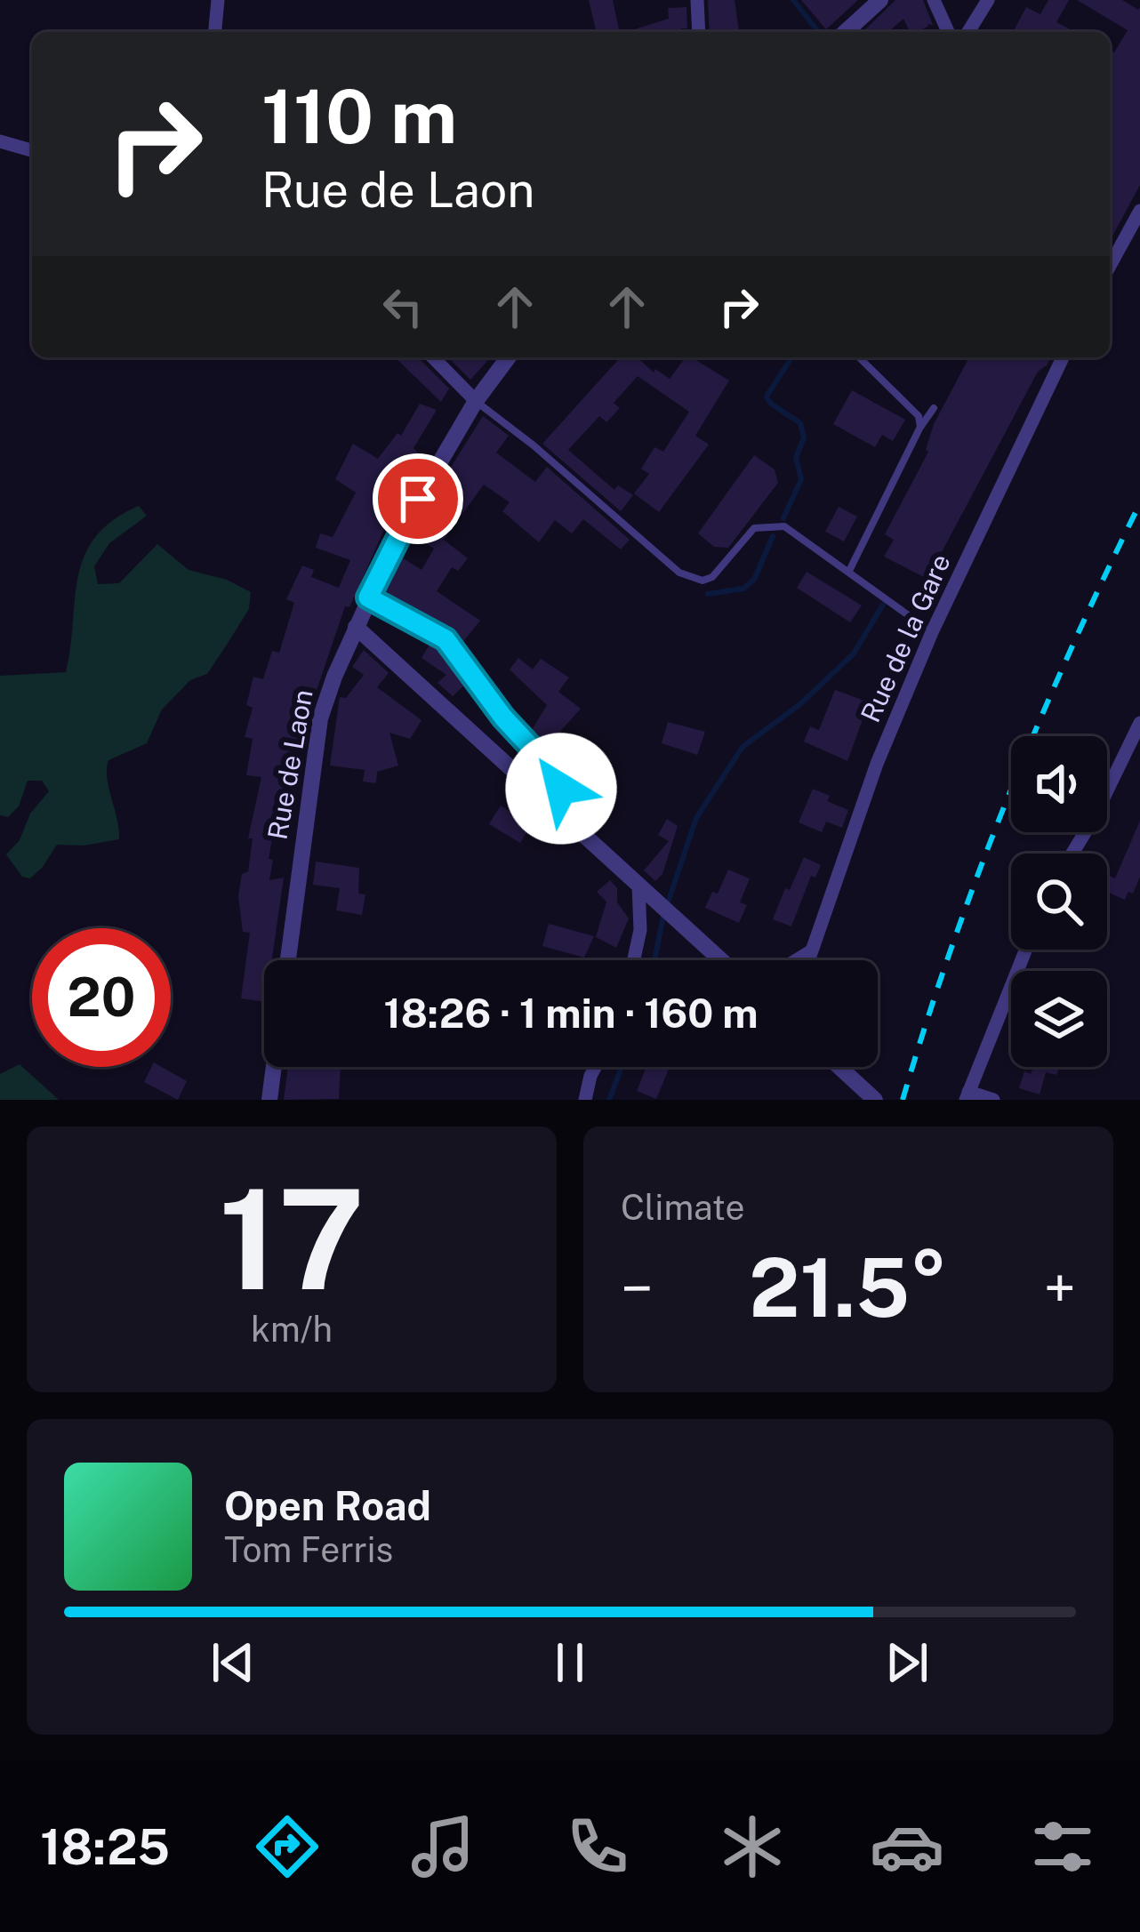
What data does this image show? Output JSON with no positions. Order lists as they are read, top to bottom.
{
  "streets": {
    "street": ["Rue de la Gare", "Rue de Laon"]
  },
  "page": {
    "turn": ["110 m", "Rue de Laon"],
    "limit": "20",
    "trip": "18:26 · 1 min · 160 m",
    "tile": [
      ["17", "km/h"],
      "Climate"
    ],
    "heat": ["−", "21.5°", "+"],
    "song": ["Open Road", "Tom Ferris"],
    "tabs": "18:25"
  }
}
